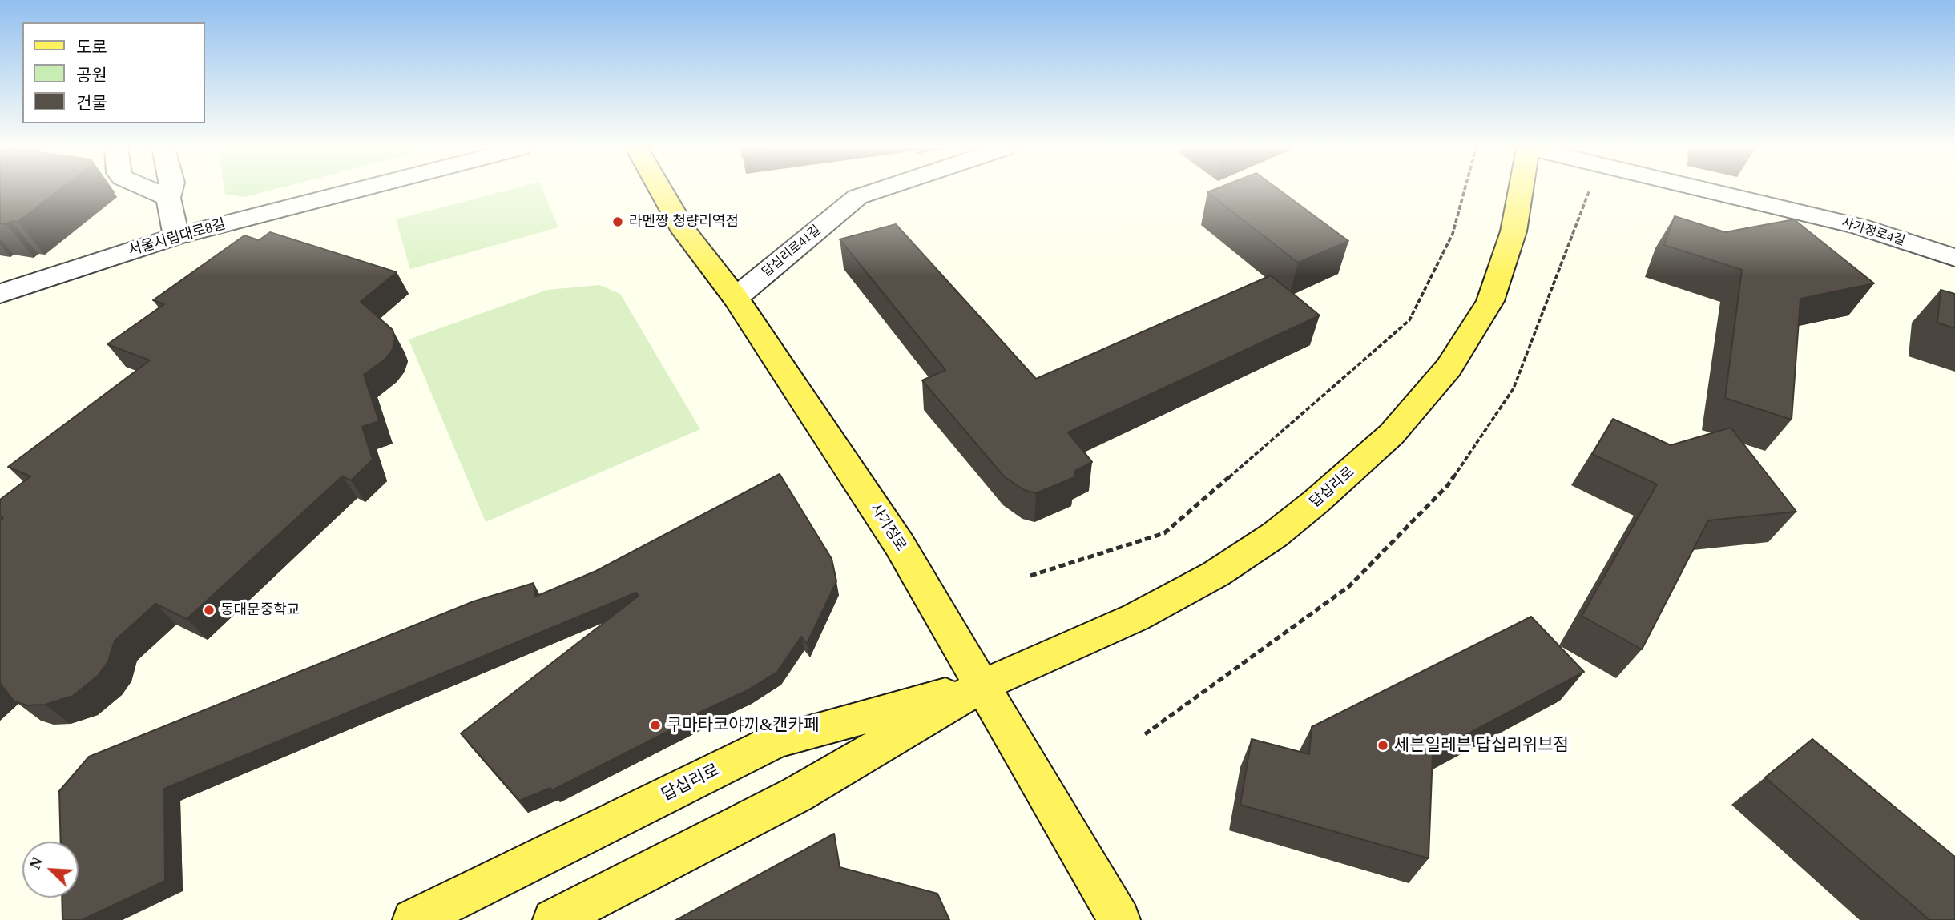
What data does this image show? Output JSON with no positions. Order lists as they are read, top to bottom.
{
  "streets": {
    "main road": ["답십리로", "사가정로"],
    "street": ["사가정로4길", "서울시립대로8길", "답십리로41길"]
  },
  "crossings": [
    ["답십리로41길", "사가정로"],
    ["답십리로", "사가정로"]
  ],
  "places": [
    "라멘짱 청량리역점",
    "동대문중학교",
    "쿠마타코야끼&캔카페",
    "세븐일레븐 답십리위브점"
  ],
  "legend": ["도로", "공원", "건물"],
  "north": "top left"
}
